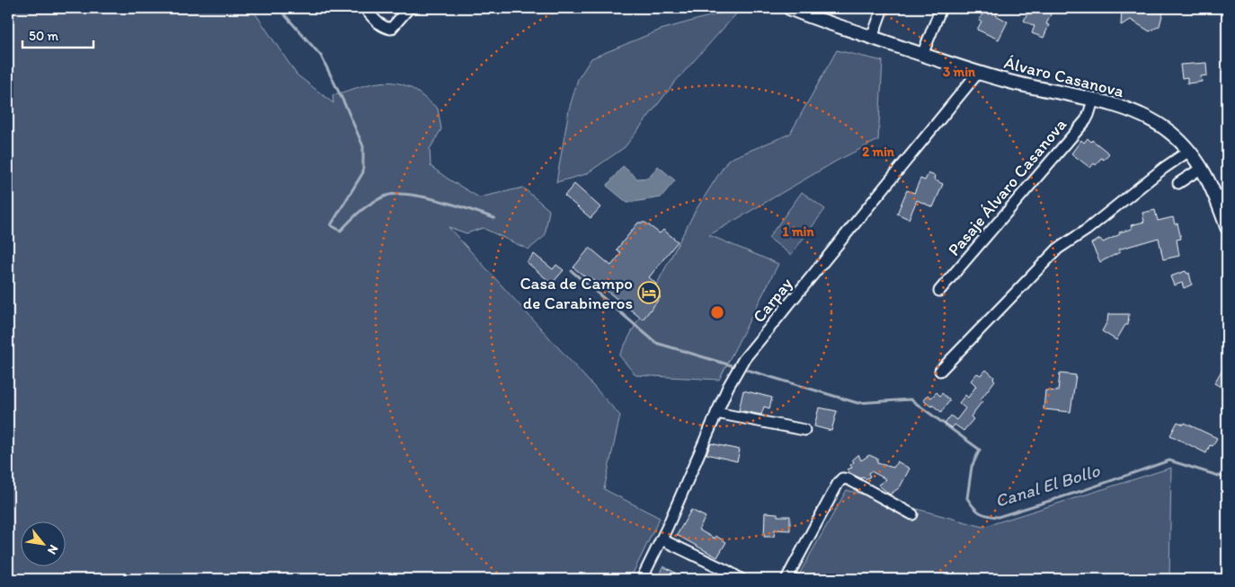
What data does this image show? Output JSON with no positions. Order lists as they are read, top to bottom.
{
  "streets": {
    "street": ["Álvaro Casanova", "Pasaje Álvaro Casanova", "Carpay"]
  },
  "crossings": [
    ["Álvaro Casanova", "Pasaje Álvaro Casanova"],
    ["Álvaro Casanova", "Carpay"]
  ],
  "water": ["Canal El Bollo"],
  "places": {
    "hotel": ["Casa de Campo de Carabineros"]
  },
  "scale_bar": "50 m",
  "north": "bottom right",
  "rings": ["3 min", "2 min", "1 min"]
}
